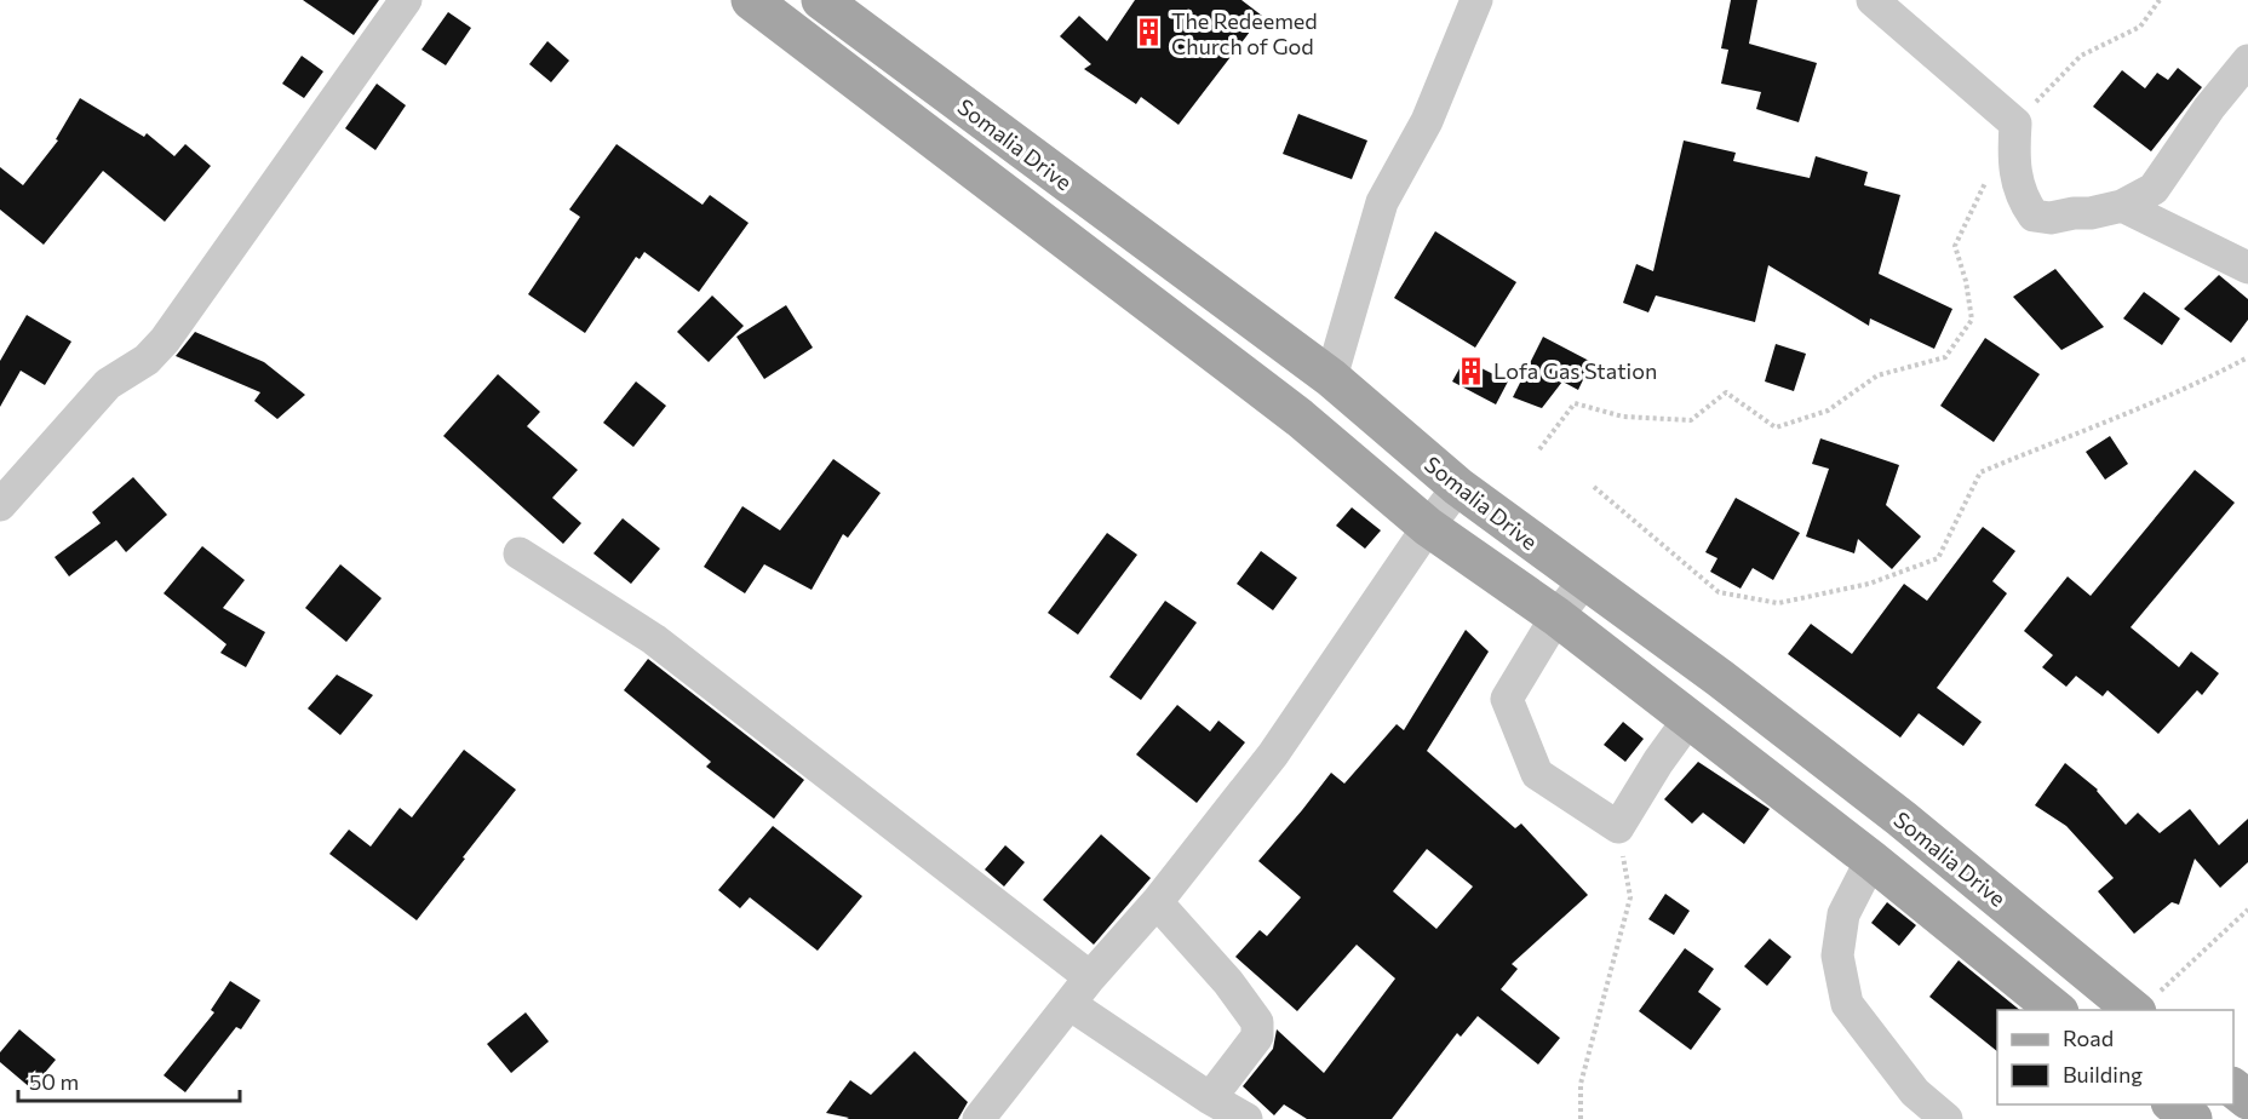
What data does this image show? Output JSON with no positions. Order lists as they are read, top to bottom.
{
  "streets": {
    "main road": ["Somalia Drive"]
  },
  "places": {
    "building": ["The Redeemed Church of God", "Lofa Gas Station"]
  },
  "legend": ["Road", "Building"],
  "scale_bar": "50 m"
}
